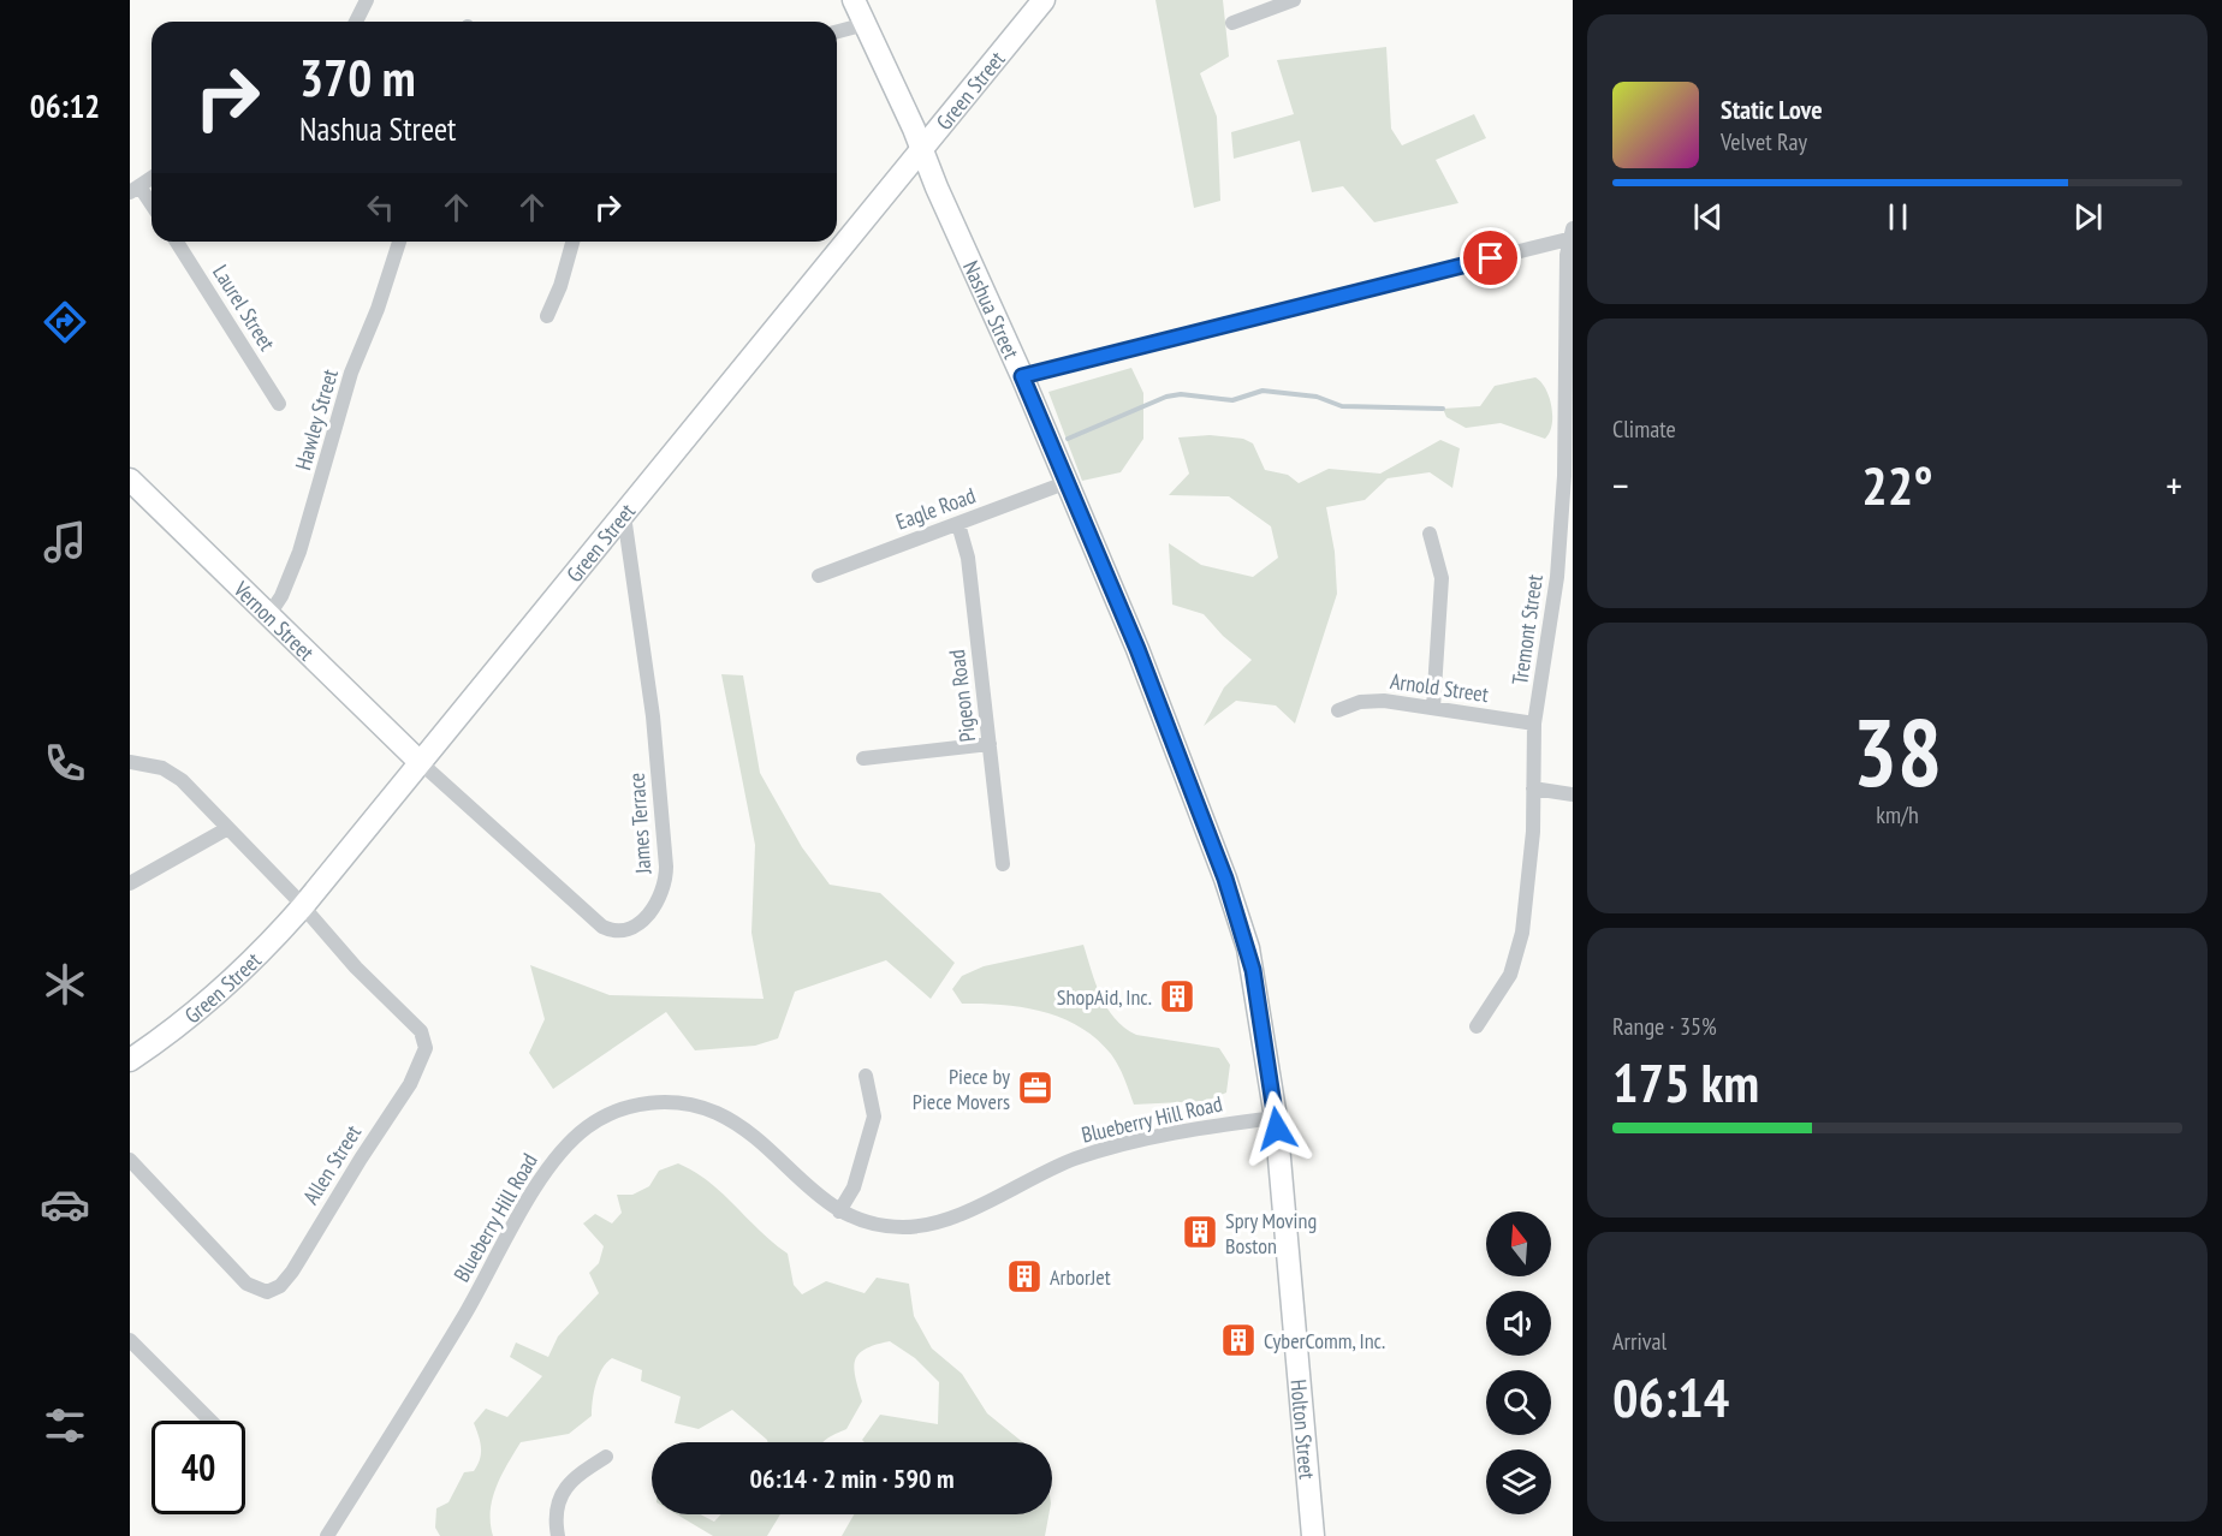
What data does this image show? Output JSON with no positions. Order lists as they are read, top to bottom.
{
  "streets": {
    "street": [
      "Green Street",
      "Laurel Street",
      "Nashua Street",
      "Hawley Street",
      "Eagle Road",
      "Vernon Street",
      "Tremont Street",
      "Arnold Street",
      "Pigeon Road",
      "James Terrace",
      "Blueberry Hill Road",
      "Allen Street",
      "Holton Street"
    ]
  },
  "crossings": [
    ["Green Street", "Nashua Street"],
    ["Green Street", "Vernon Street"],
    ["Green Street", "James Terrace"],
    ["Green Street", "Allen Street"],
    ["Nashua Street", "Tremont Street"],
    ["Nashua Street", "Holton Street"],
    ["Hawley Street", "Vernon Street"],
    ["Eagle Road", "Pigeon Road"],
    ["Eagle Road", "Holton Street"],
    ["Vernon Street", "James Terrace"],
    ["Tremont Street", "Arnold Street"],
    ["Blueberry Hill Road", "Holton Street"]
  ],
  "places": {
    "building": [
      "ShopAid, Inc.",
      "Spry Moving Boston",
      "ArborJet",
      "CyberComm, Inc."
    ],
    "office": ["Piece by Piece Movers"]
  },
  "north": "top",
  "page": {
    "tabs": "06:12",
    "turn": ["370 m", "Nashua Street"],
    "song": ["Static Love", "Velvet Ray"],
    "tile": [
      "Climate",
      ["38", "km/h"],
      ["Range · 35%", "175 km"],
      ["Arrival", "06:14"]
    ],
    "heat": ["−", "22°", "+"],
    "limit": "40",
    "trip": "06:14 · 2 min · 590 m"
  }
}
